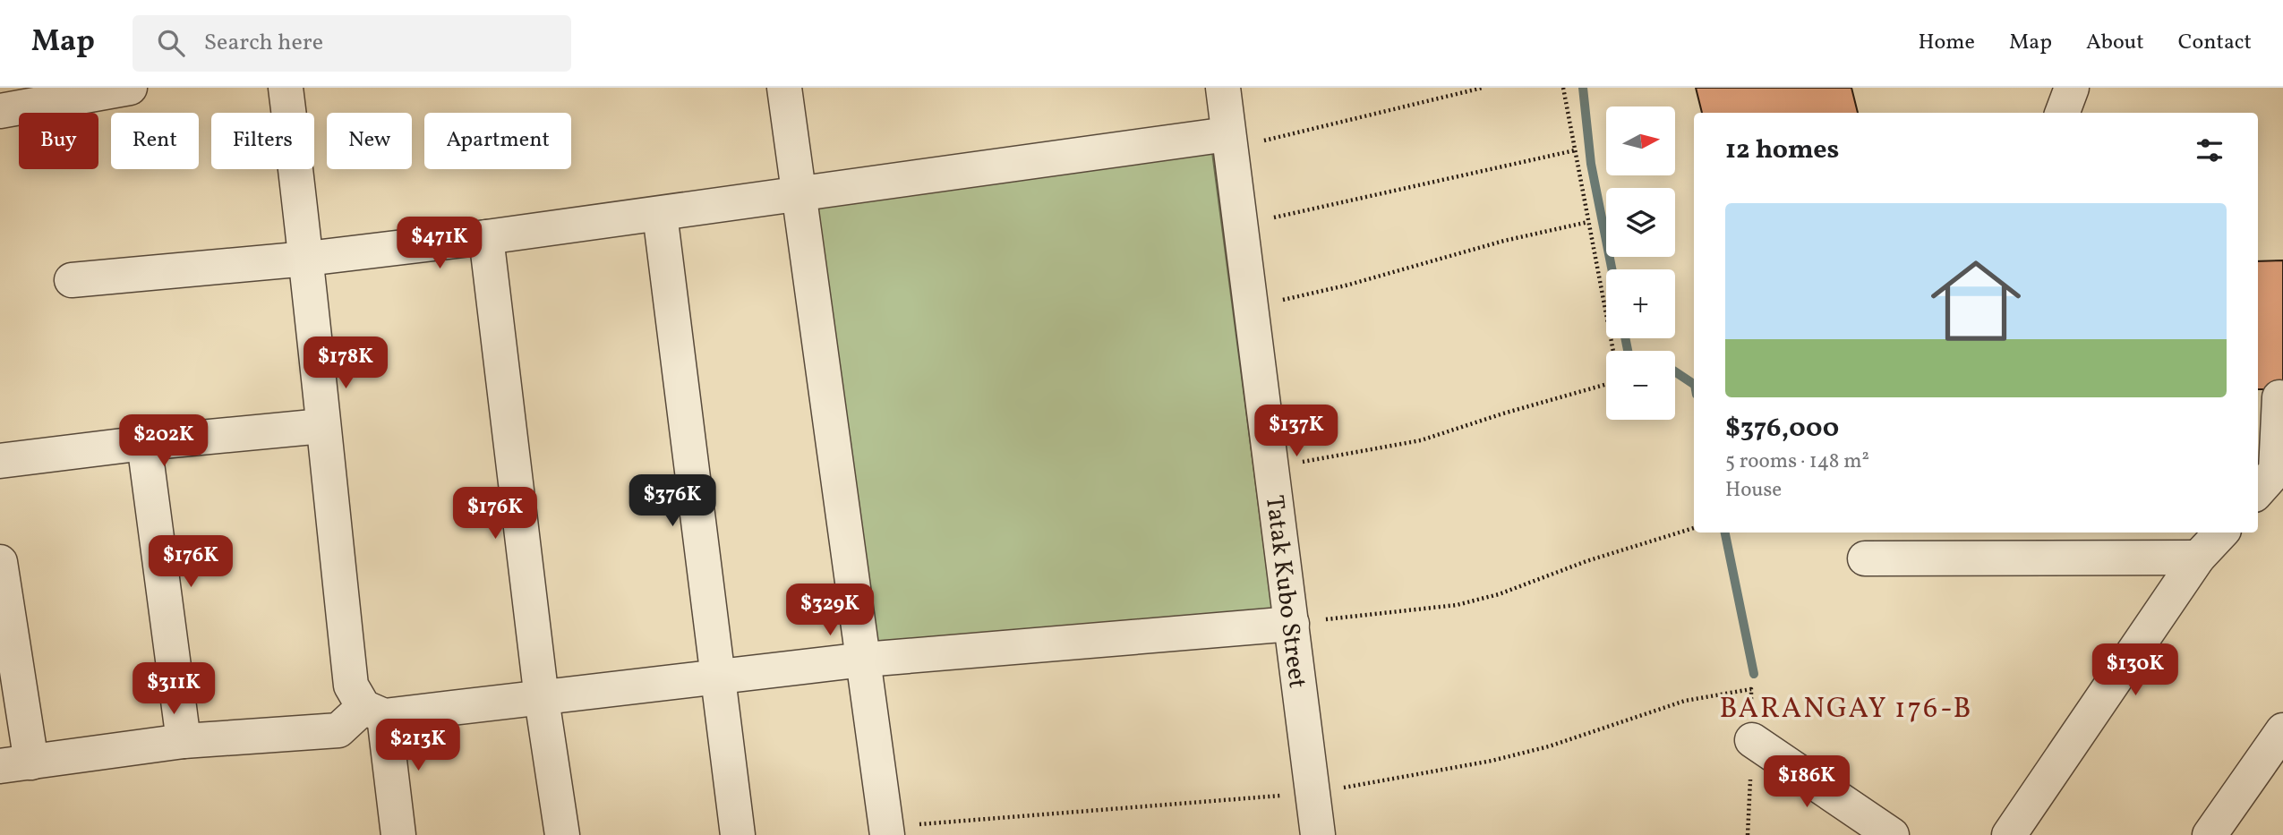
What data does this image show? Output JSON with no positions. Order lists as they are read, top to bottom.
{
  "streets": {
    "street": ["Tatak Kubo Street"]
  },
  "districts": ["BARANGAY 176-B"],
  "north": "right",
  "page": {
    "header": "Map",
    "search": "Search here",
    "nav": [
      "Home",
      "Map",
      "About",
      "Contact"
    ],
    "map_buttons": ["+", "−"],
    "chip": [
      "Buy",
      "Rent",
      "Filters",
      "New",
      "Apartment"
    ],
    "heading": "12 homes",
    "list": [
      {
        "name": "$376,000",
        "note": "5 rooms · 148 m² · House"
      }
    ],
    "price": [
      "$471K",
      "$178K",
      "$137K",
      "$202K",
      "$376K",
      "$176K",
      "$176K",
      "$329K",
      "$130K",
      "$311K",
      "$213K",
      "$186K"
    ]
  }
}
